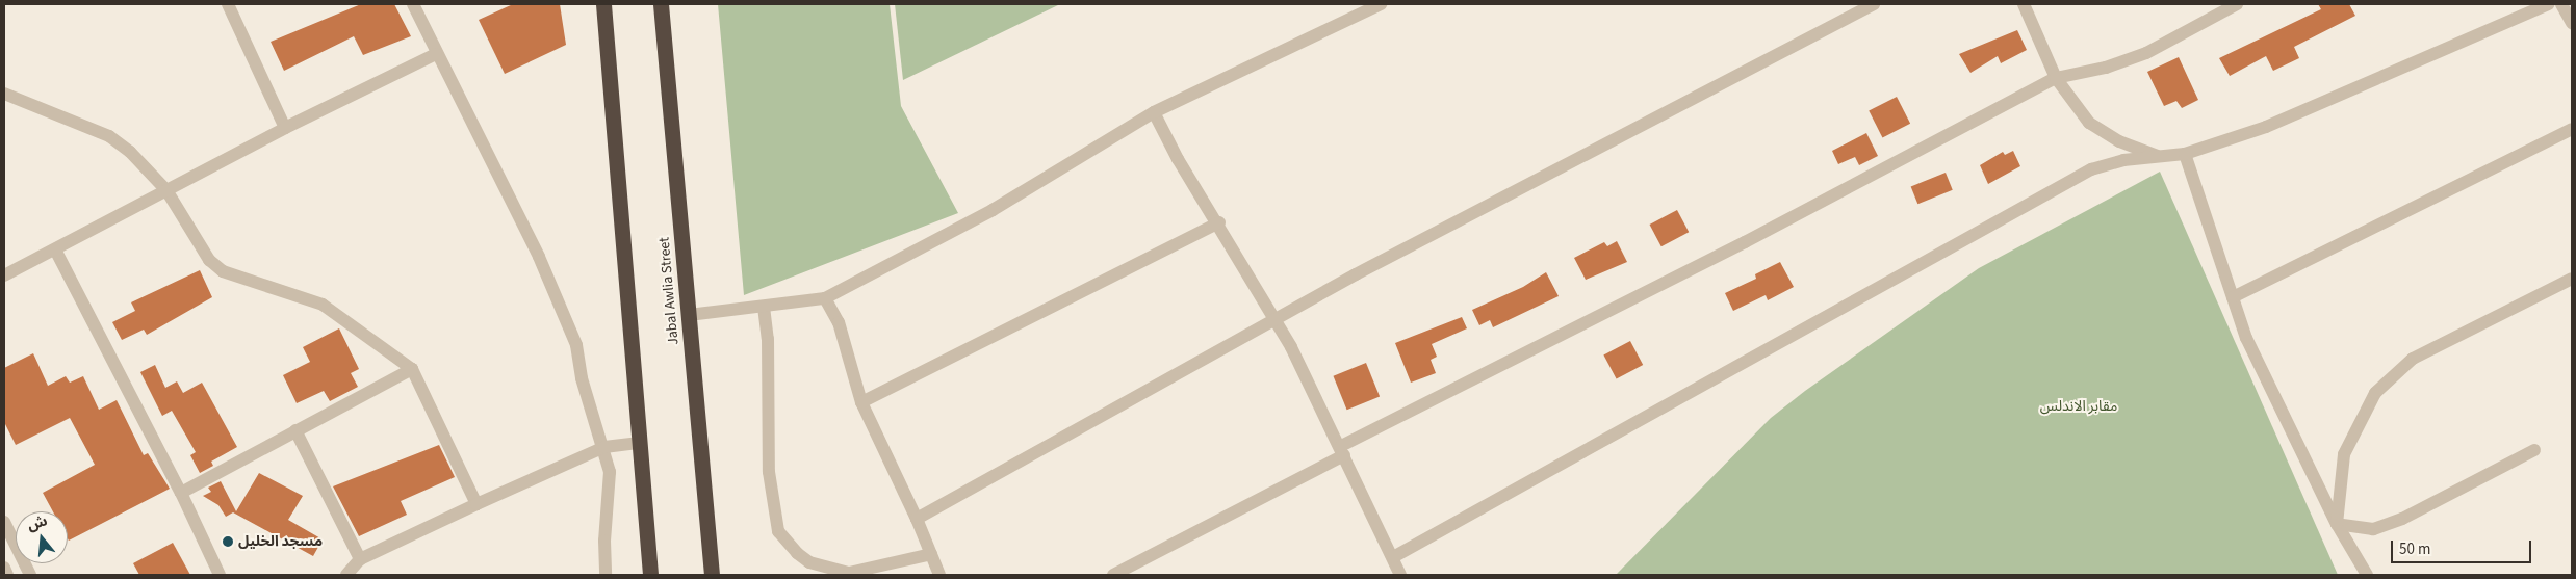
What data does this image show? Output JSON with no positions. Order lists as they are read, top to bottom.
{
  "streets": {
    "highway": ["Jabal Awlia Street"]
  },
  "parks": ["مقابر الاندلس"],
  "places": ["مسجد الخليل"],
  "scale_bar": "50 m",
  "north": "top"
}
